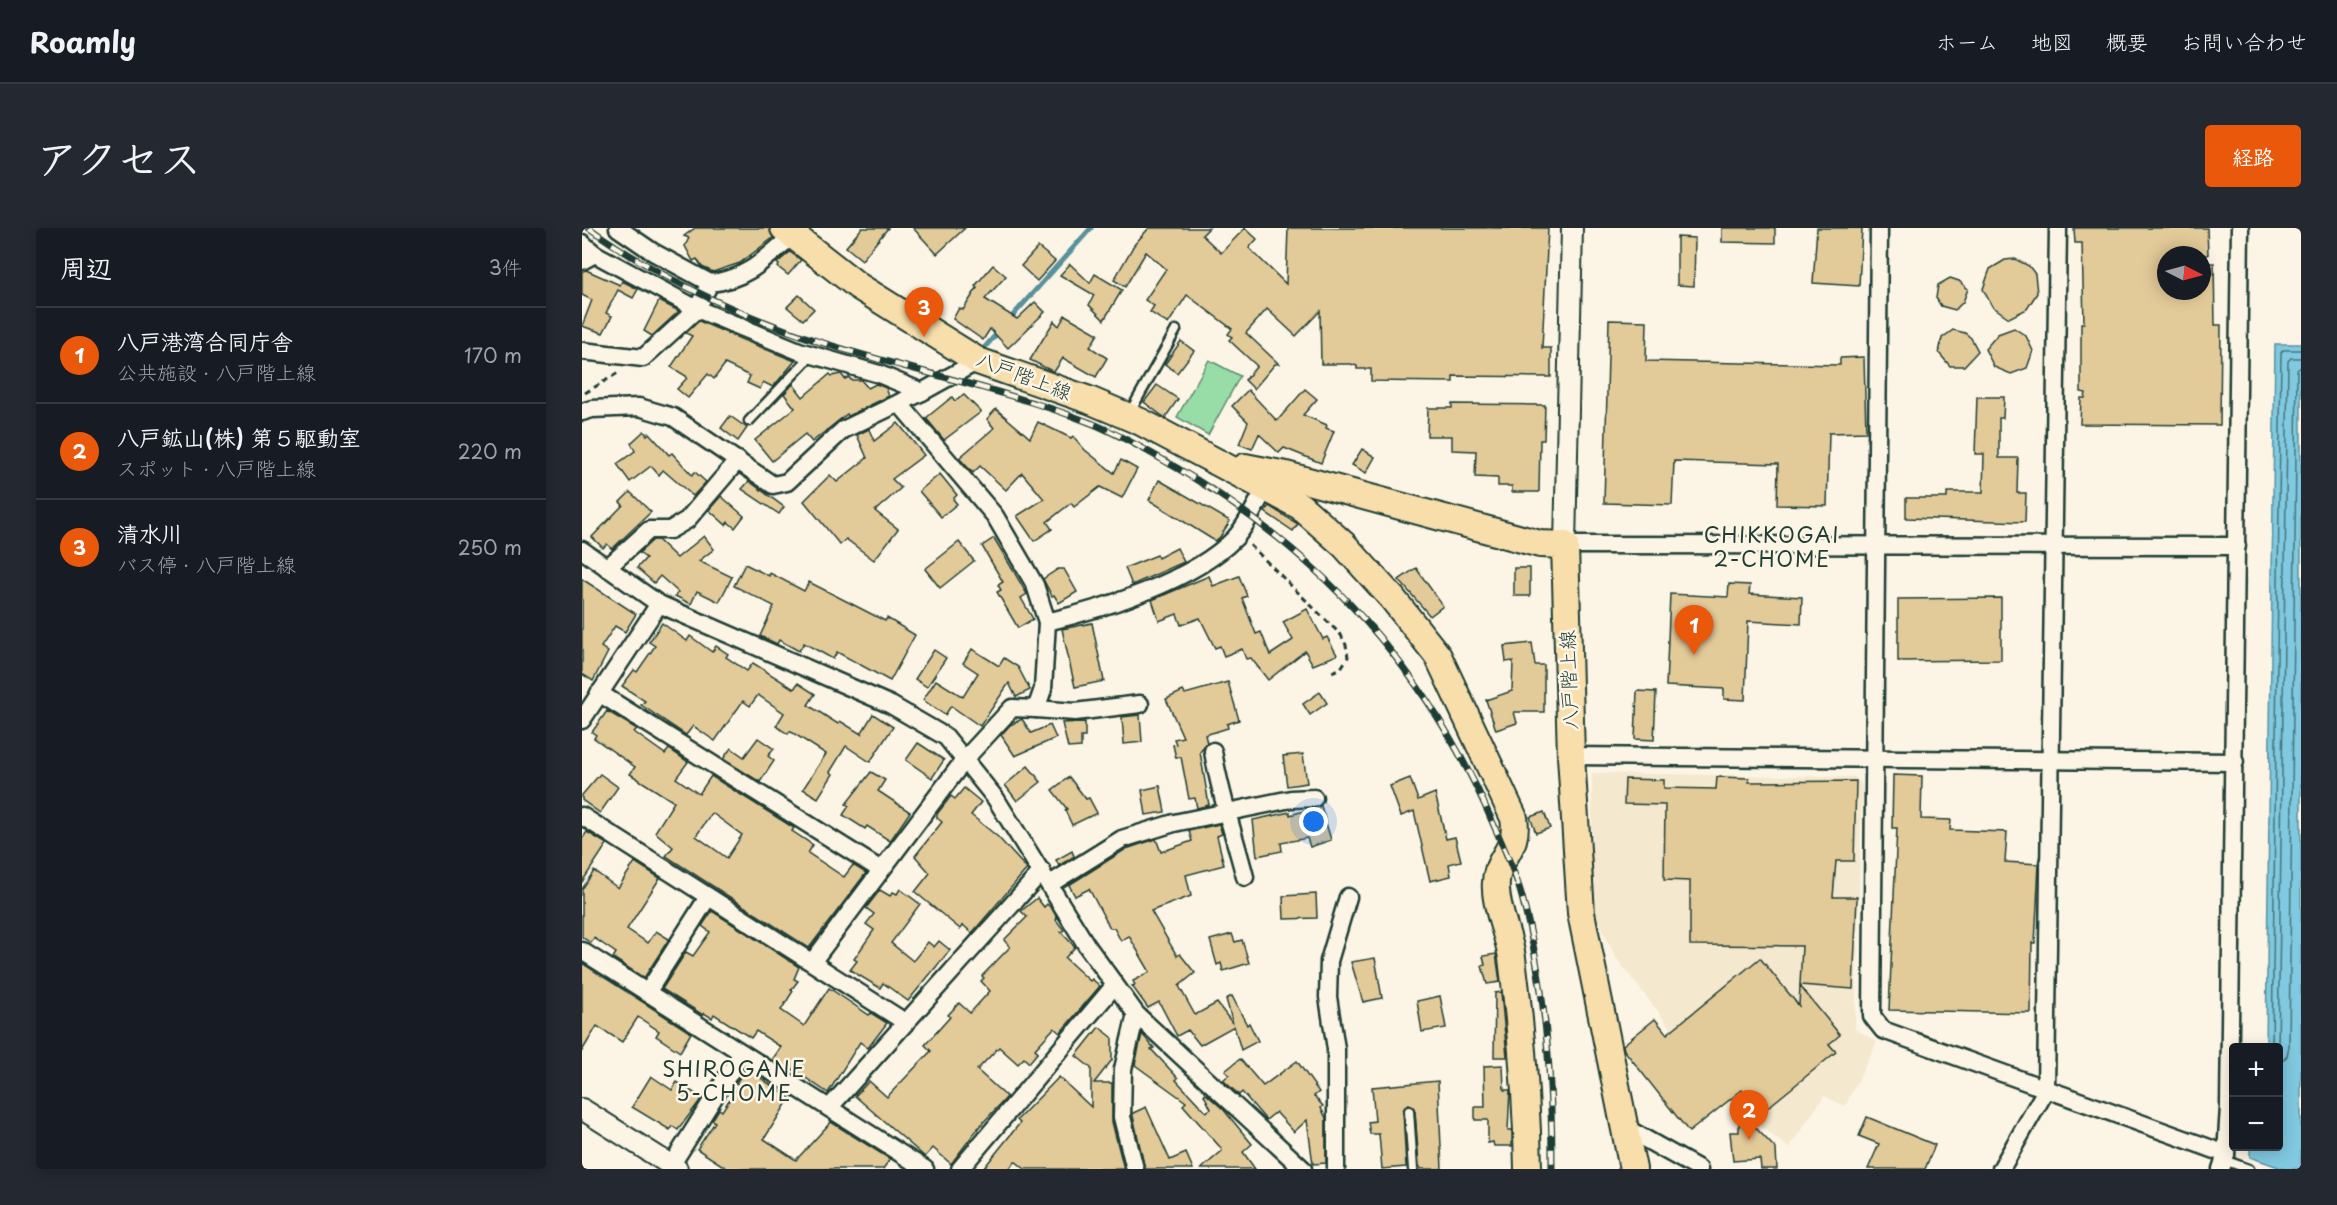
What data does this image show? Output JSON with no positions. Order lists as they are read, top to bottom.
{
  "streets": {
    "main road": ["八戸階上線"]
  },
  "districts": ["CHIKKOGAI 2-CHOME", "SHIROGANE 5-CHOME"],
  "north": "right",
  "page": {
    "header": "Roamly",
    "nav": [
      "ホーム",
      "地図",
      "概要",
      "お問い合わせ"
    ],
    "title": "アクセス",
    "buttons": "経路",
    "heading": ["周辺", "3件"],
    "pins": ["3", "1", "2"],
    "list": [
      {
        "mark": "1",
        "name": "八戸港湾合同庁舎",
        "note": "公共施設 · 八戸階上線",
        "value": "170 m"
      },
      {
        "mark": "2",
        "name": "八戸鉱山(株) 第５駆動室",
        "note": "スポット · 八戸階上線",
        "value": "220 m"
      },
      {
        "mark": "3",
        "name": "清水川",
        "note": "バス停 · 八戸階上線",
        "value": "250 m"
      }
    ],
    "map_buttons": ["+", "−"]
  }
}
